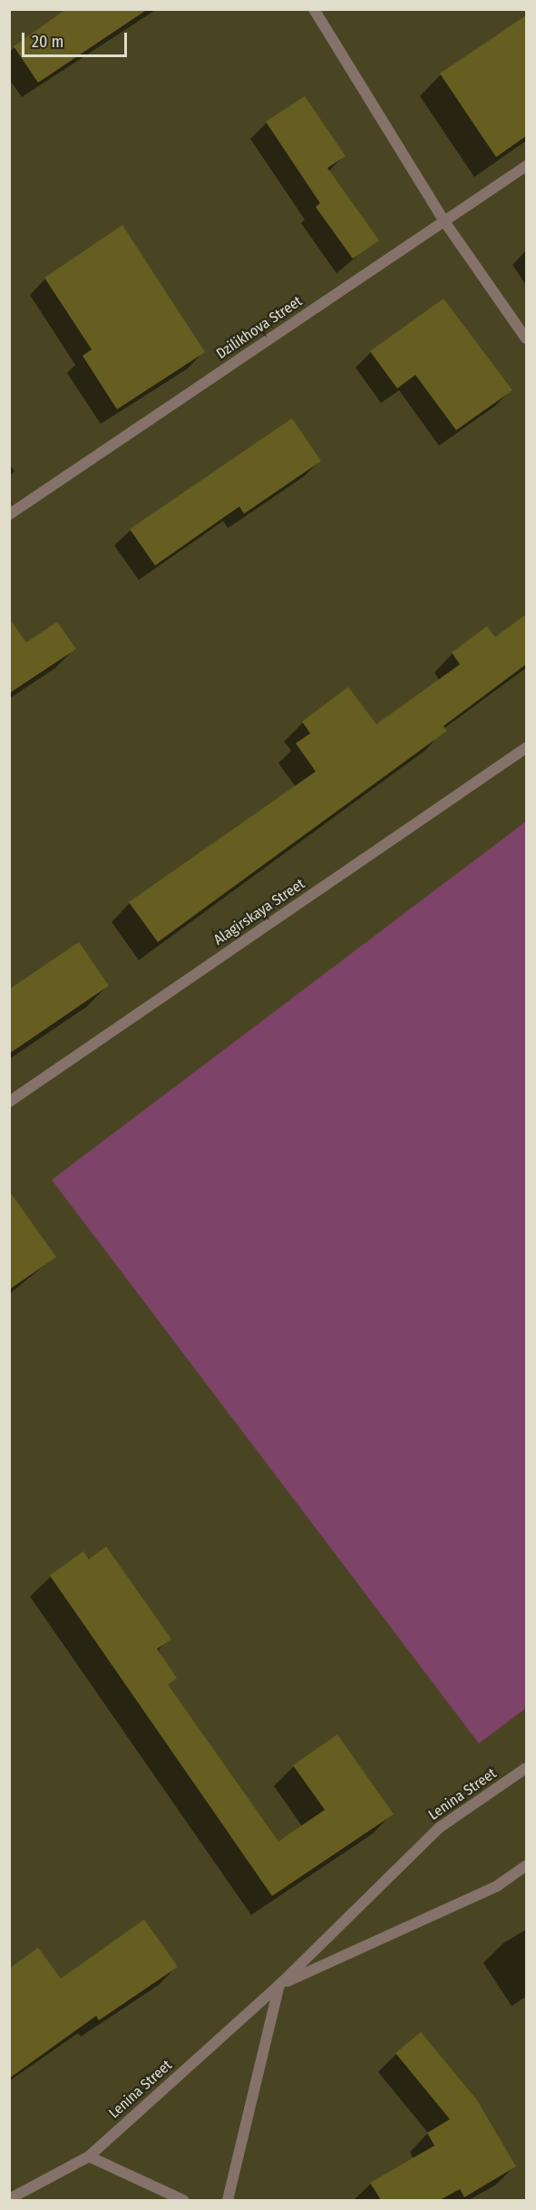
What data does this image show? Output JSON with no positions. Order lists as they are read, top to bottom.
{
  "streets": {
    "street": ["Dzilikhova Street", "Alagirskaya Street", "Lenina Street"]
  },
  "scale_bar": "20 m"
}
